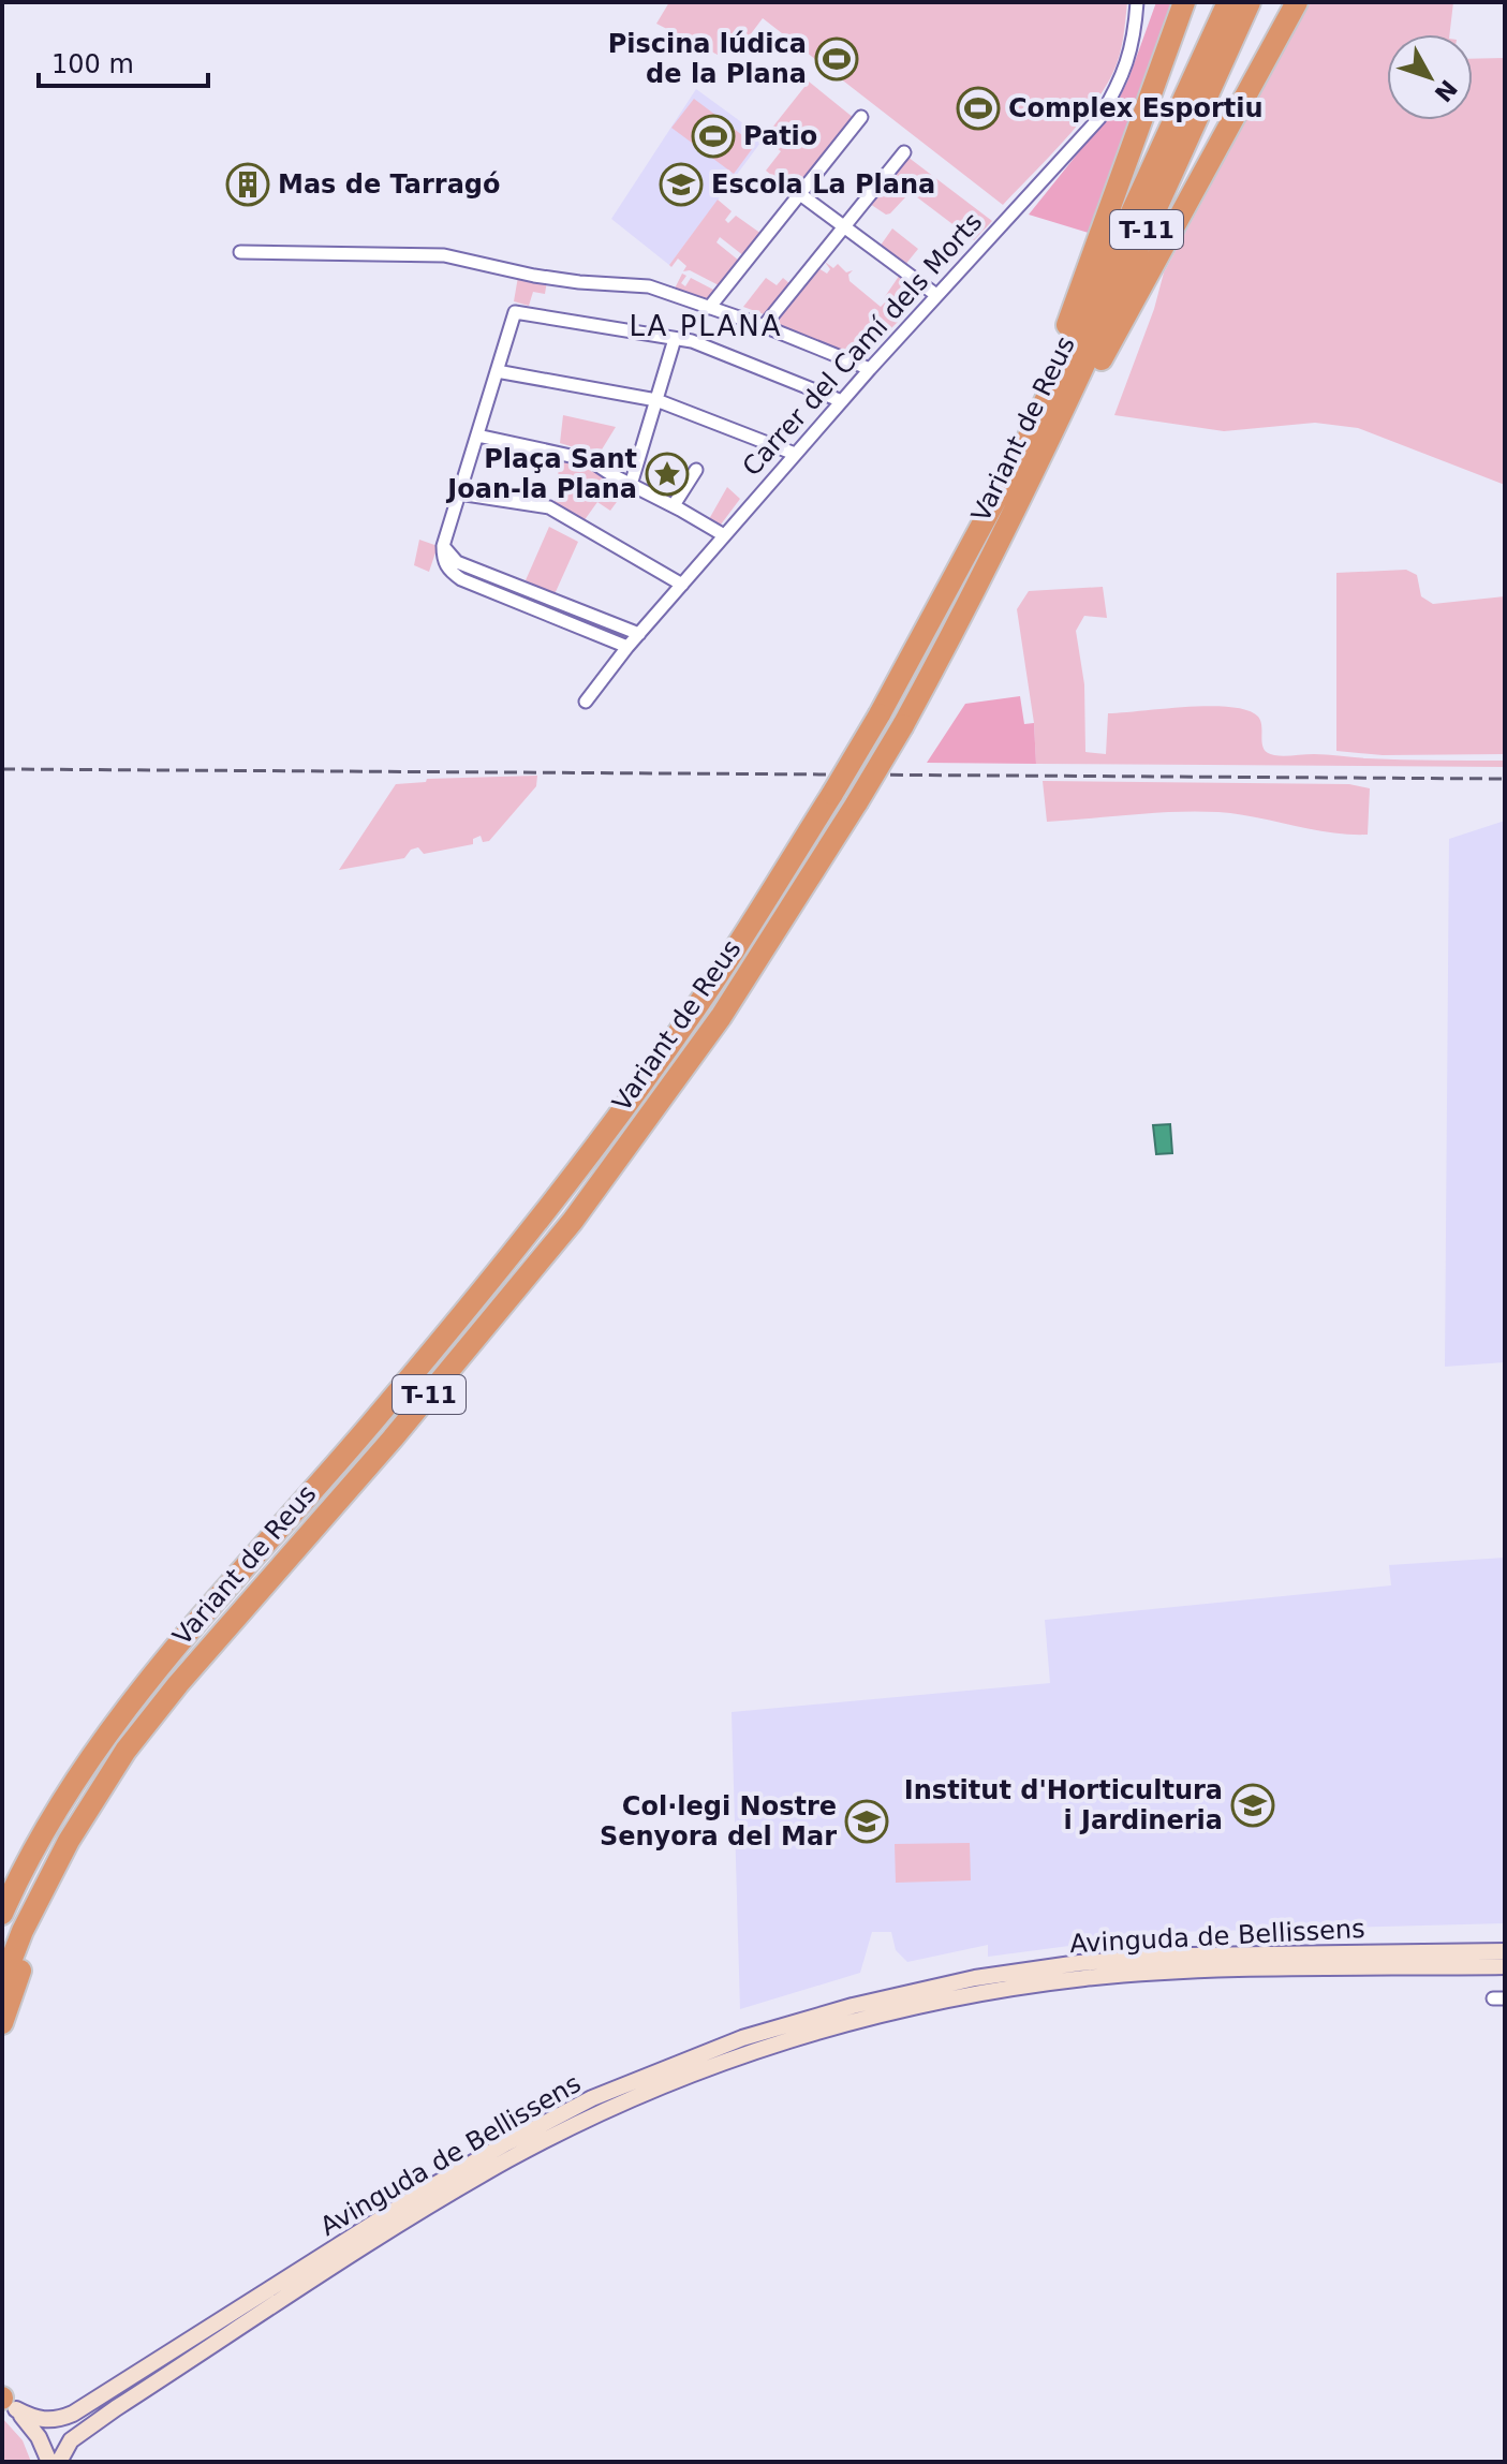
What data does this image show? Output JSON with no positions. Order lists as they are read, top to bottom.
{
  "streets": {
    "highway": ["T-11", "Variant de Reus"],
    "main road": ["Avinguda de Bellissens"],
    "street": ["Carrer del Camí dels Morts"]
  },
  "districts": ["LA PLANA"],
  "places": {
    "sports": ["Piscina lúdica de la Plana", "Complex Esportiu", "Patio"],
    "building": ["Mas de Tarragó"],
    "school or university": ["Escola La Plana", "Institut d'Horticultura i Jardineria", "Col·legi Nostre Senyora del Mar"],
    "place": ["Plaça Sant Joan-la Plana"]
  },
  "scale_bar": "100 m",
  "north": "bottom right"
}
